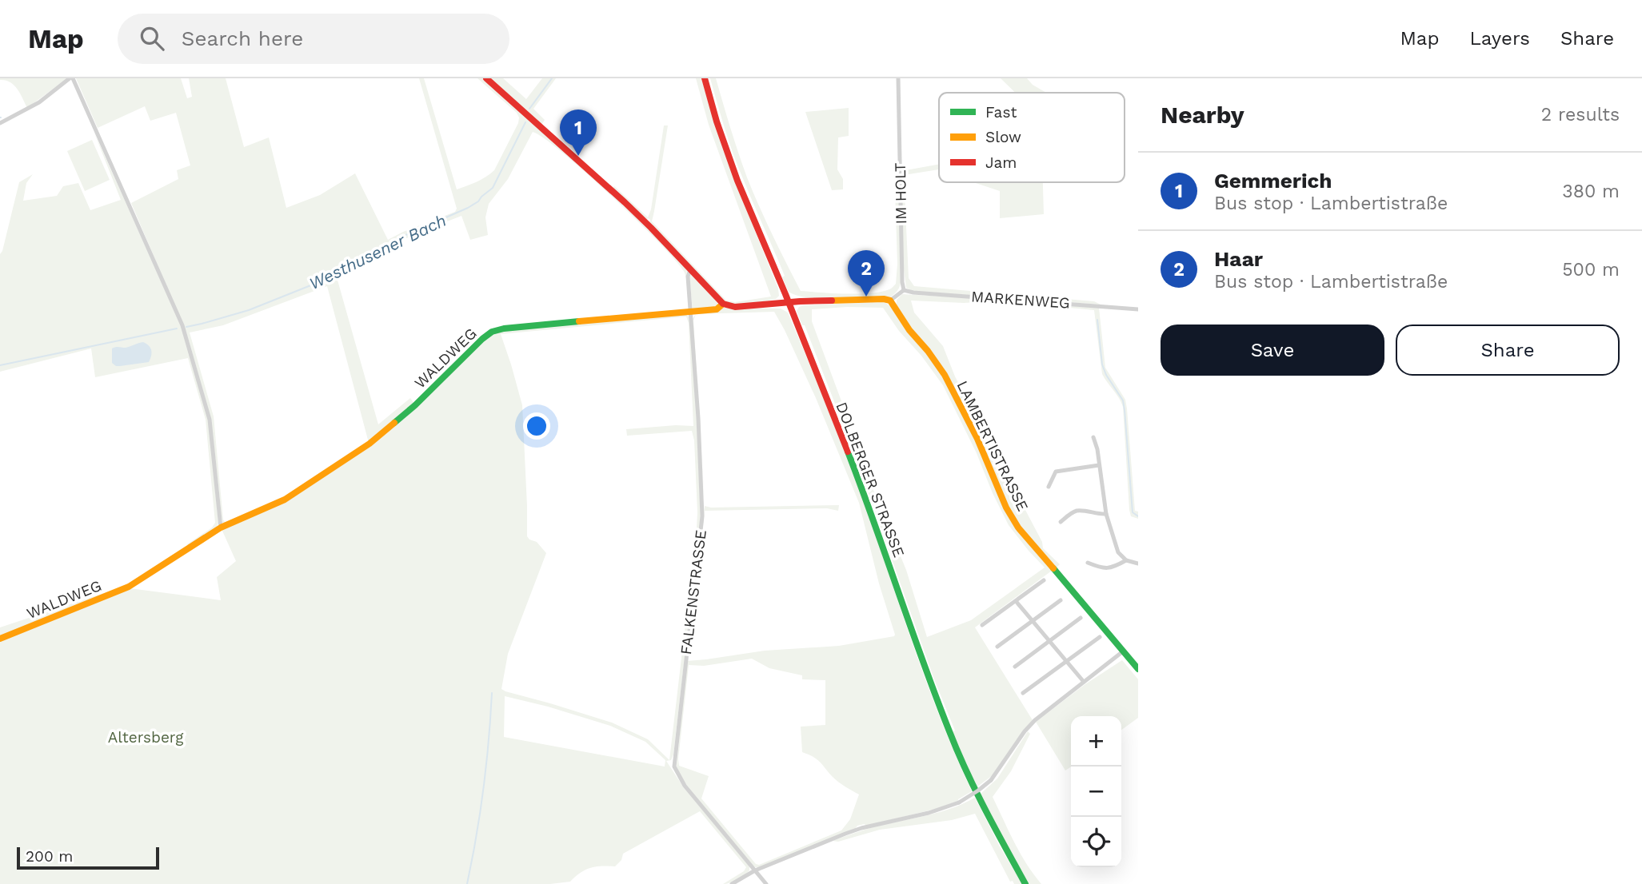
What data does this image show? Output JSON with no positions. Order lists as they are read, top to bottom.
{
  "streets": {
    "street": [
      "IM HOLT",
      "MARKENWEG",
      "WALDWEG",
      "LAMBERTISTRASSE",
      "DOLBERGER STRASSE",
      "FALKENSTRASSE"
    ]
  },
  "crossings": [
    ["IM HOLT", "MARKENWEG"],
    ["WALDWEG", "FALKENSTRASSE"]
  ],
  "water": ["Westhusener Bach"],
  "parks": ["Altersberg"],
  "legend": ["Fast", "Slow", "Jam"],
  "scale_bar": "200 m",
  "page": {
    "header": "Map",
    "search": "Search here",
    "nav": ["Map", "Layers", "Share"],
    "heading": ["Nearby", "2 results"],
    "pins": ["1", "2"],
    "list": [
      {
        "mark": "1",
        "name": "Gemmerich",
        "note": "Bus stop · Lambertistraße",
        "value": "380 m"
      },
      {
        "mark": "2",
        "name": "Haar",
        "note": "Bus stop · Lambertistraße",
        "value": "500 m"
      }
    ],
    "buttons": ["Save", "Share"],
    "map_buttons": ["+", "−"],
    "scale": "200 m"
  }
}
